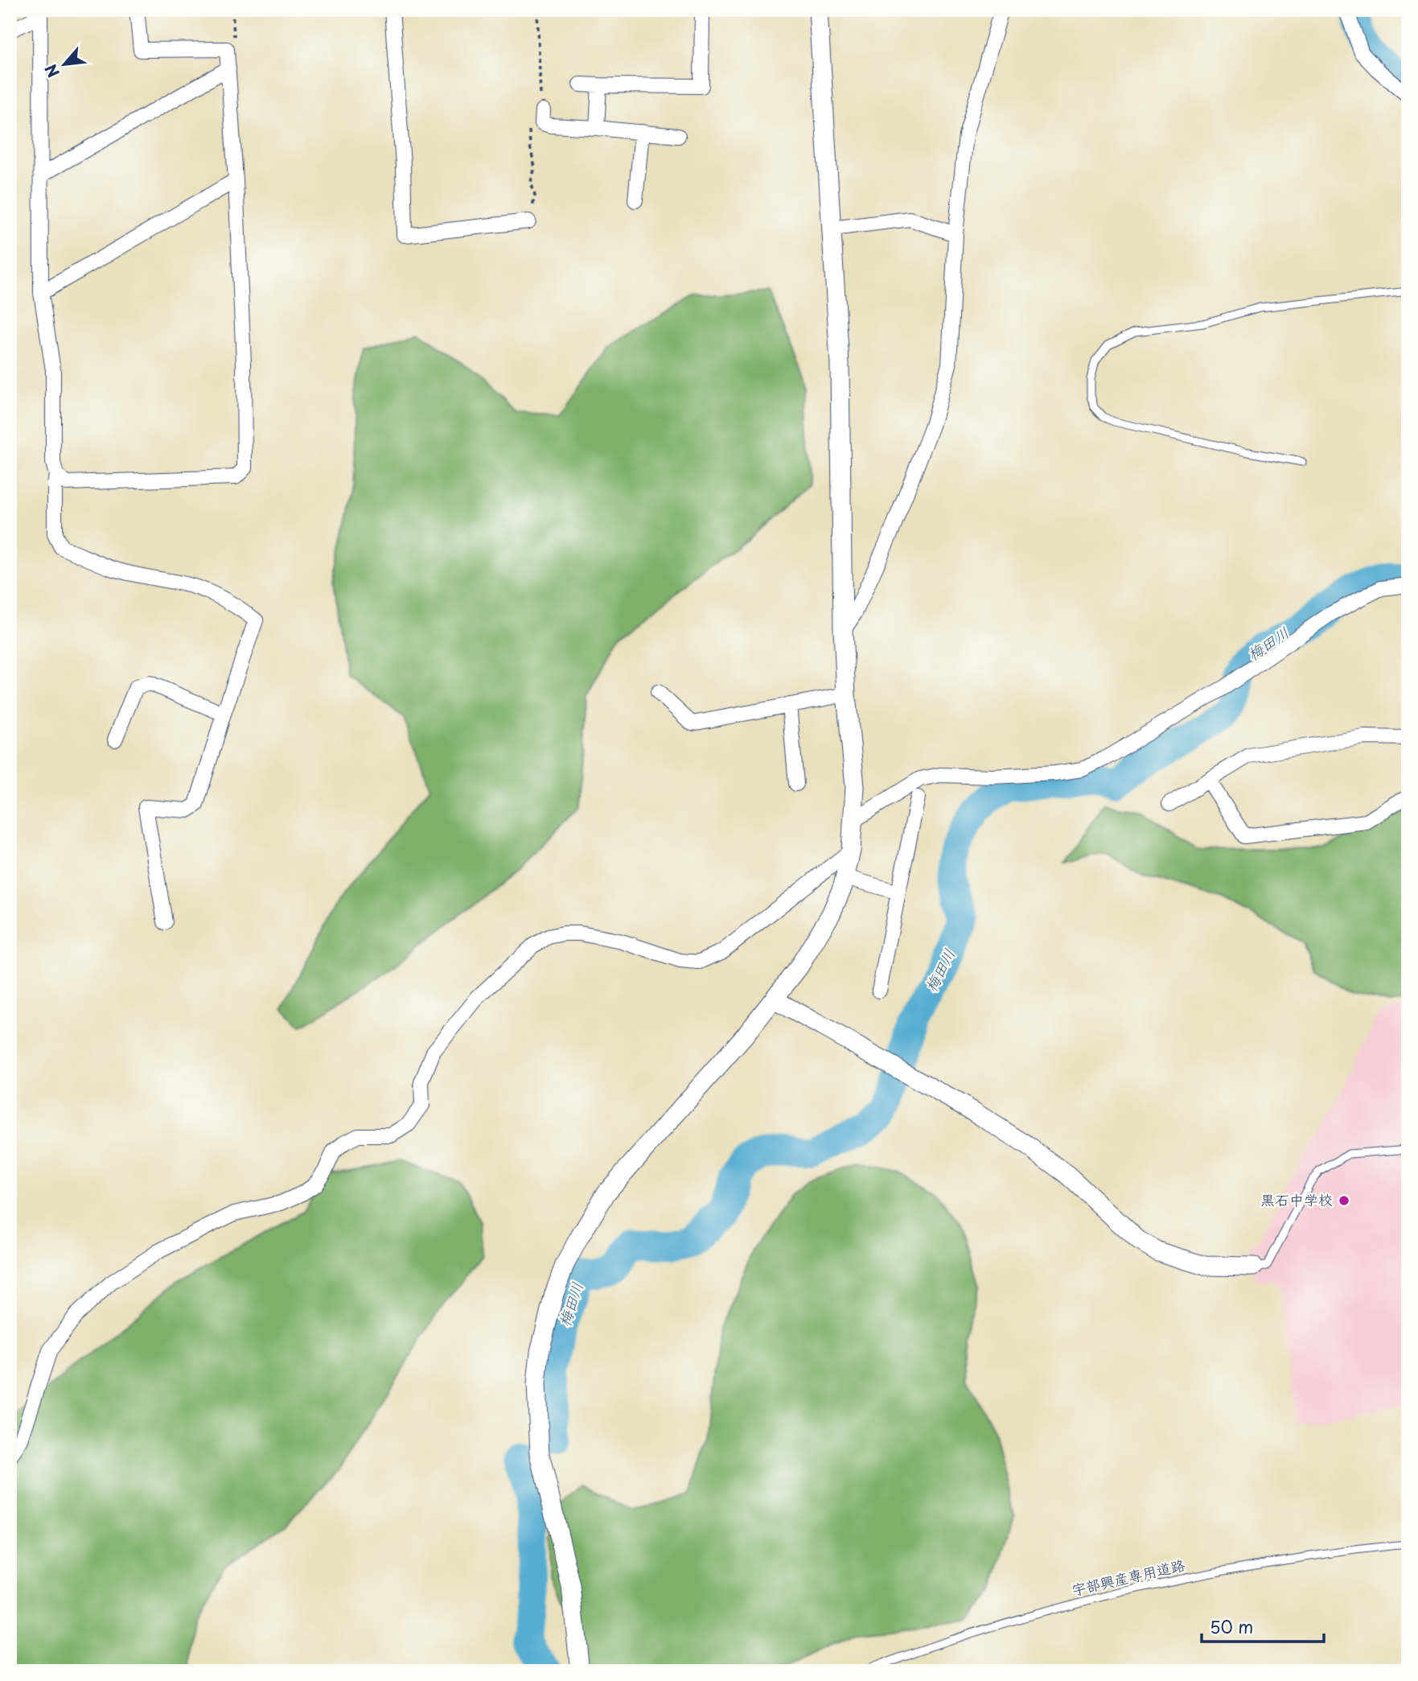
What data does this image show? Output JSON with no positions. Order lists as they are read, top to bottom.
{
  "streets": {
    "lane": ["宇部興産専用道路"]
  },
  "water": ["梅田川"],
  "places": ["黒石中学校"],
  "scale_bar": "50 m",
  "north": "bottom left"
}
